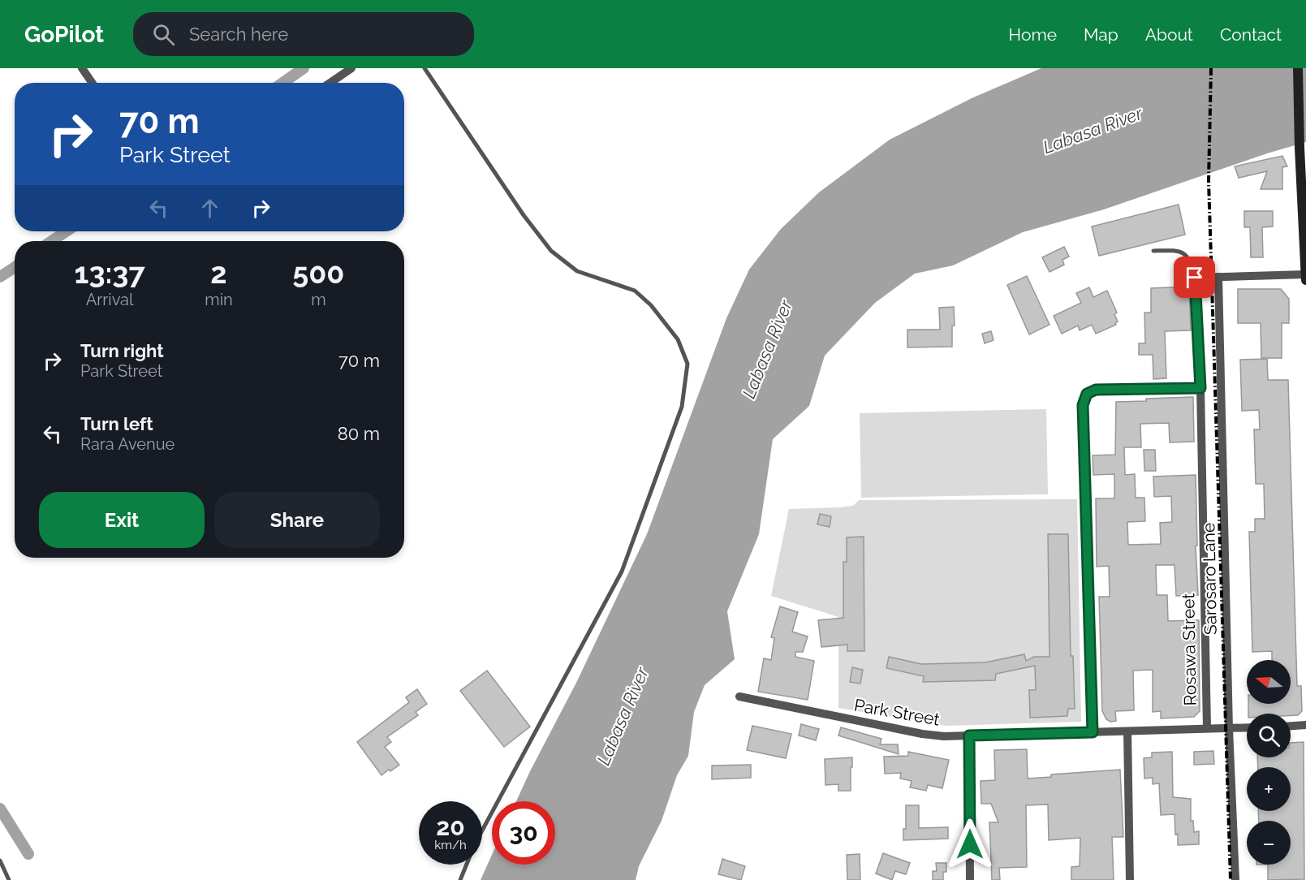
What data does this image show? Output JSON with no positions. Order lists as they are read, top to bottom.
{
  "streets": {
    "street": ["Sarosaro Lane", "Rosawa Street", "Park Street"]
  },
  "crossings": [
    ["Sarosaro Lane", "Park Street"],
    ["Rosawa Street", "Park Street"]
  ],
  "water": ["Labasa River"],
  "north": "left",
  "page": {
    "header": "GoPilot",
    "search": "Search here",
    "nav": [
      "Home",
      "Map",
      "About",
      "Contact"
    ],
    "turn": ["70 m", "Park Street"],
    "eta": [
      "13:37",
      "Arrival",
      "2",
      "min",
      "500",
      "m"
    ],
    "list": [
      {
        "name": "Turn right",
        "note": "Park Street",
        "value": "70 m"
      },
      {
        "name": "Turn left",
        "note": "Rara Avenue",
        "value": "80 m"
      }
    ],
    "buttons": ["Exit", "Share"],
    "map_buttons": ["+", "−"],
    "speed": "20 km/h",
    "limit": "30"
  }
}
